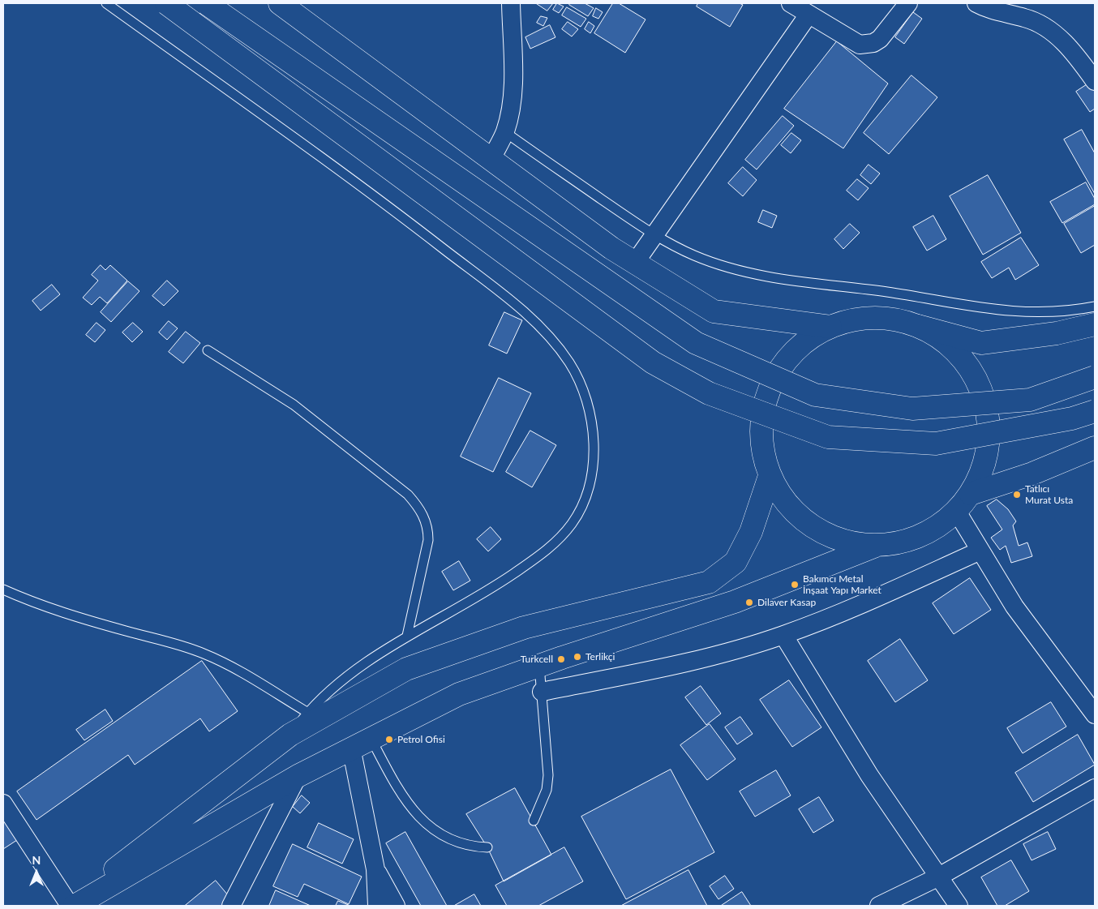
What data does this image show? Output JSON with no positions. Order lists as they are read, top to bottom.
{
  "places": [
    "Tatlıcı Murat Usta",
    "Bakımcı Metal İnşaat Yapı Market",
    "Dilaver Kasap",
    "Terlikçi",
    "Turkcell",
    "Petrol Ofisi"
  ],
  "north": "top"
}
